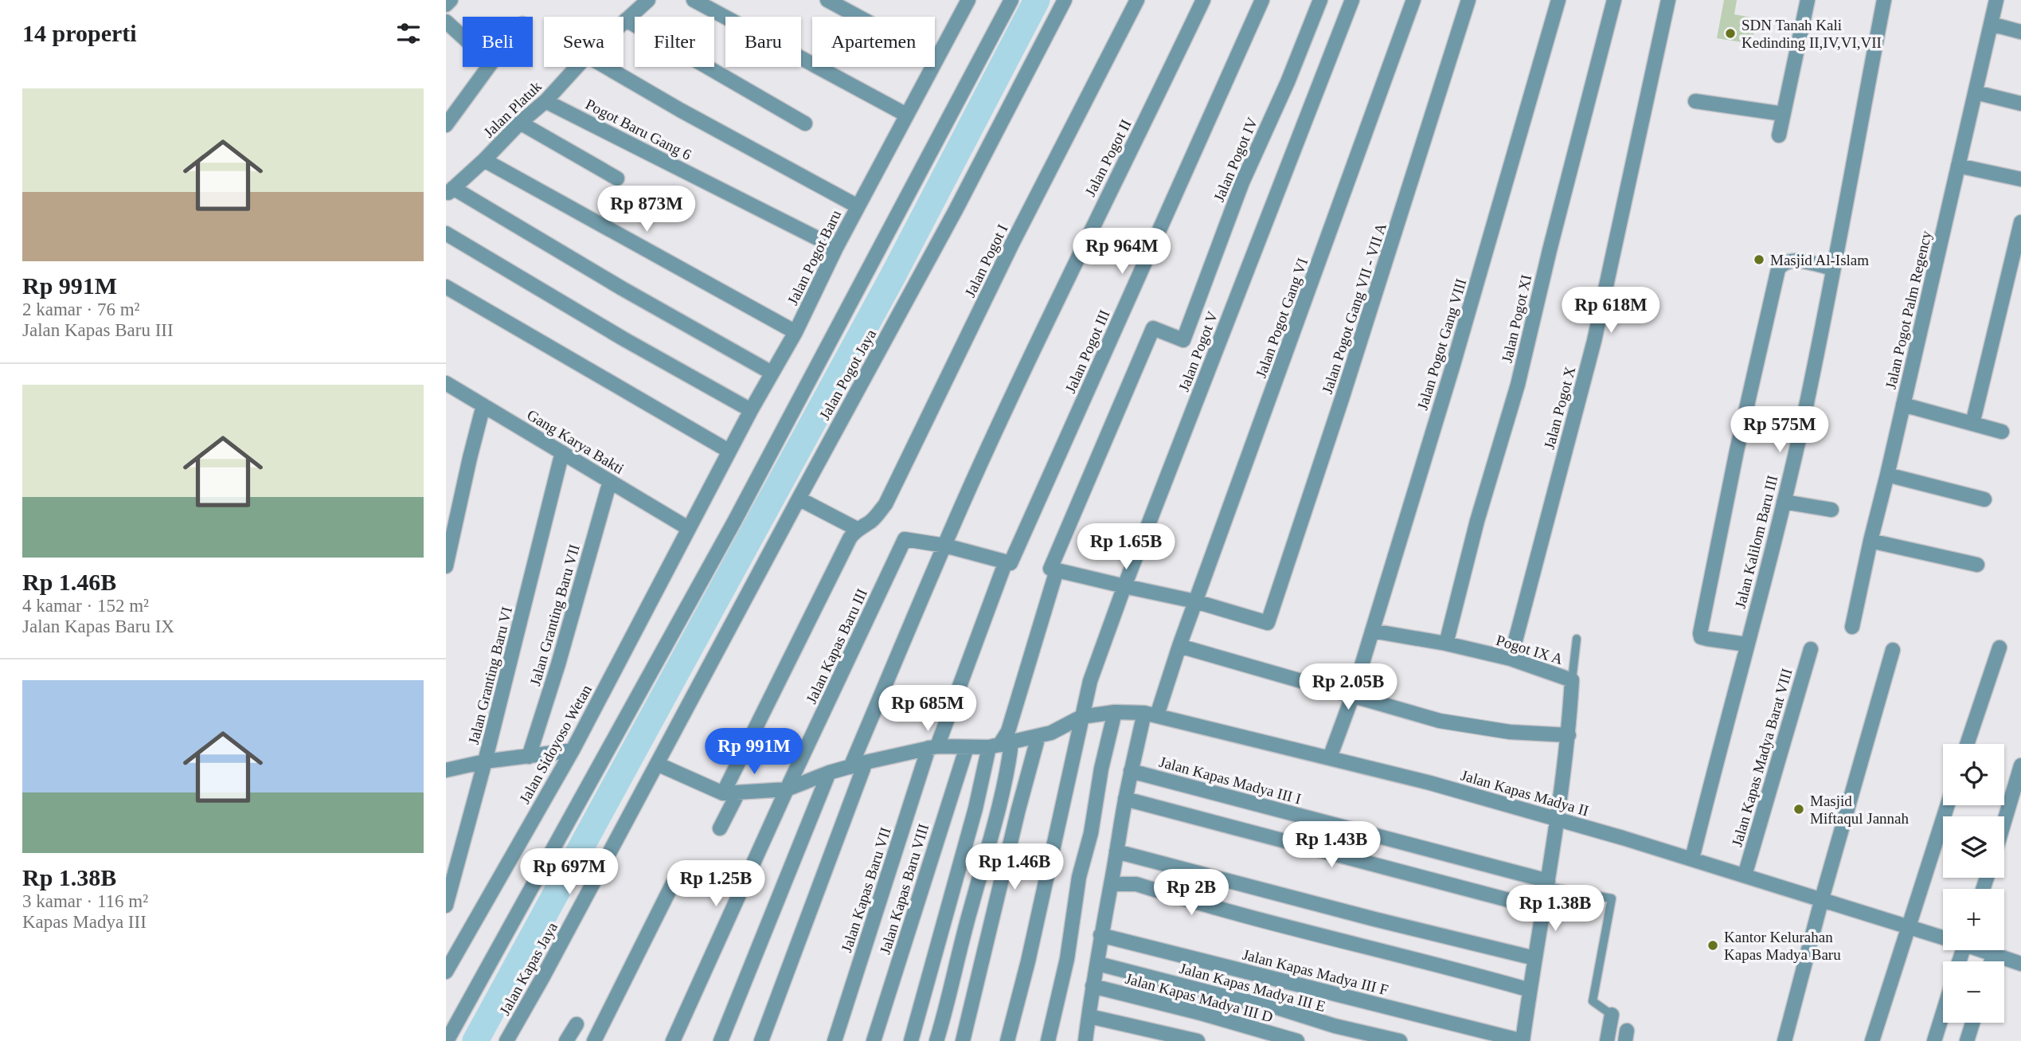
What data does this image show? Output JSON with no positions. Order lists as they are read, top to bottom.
{
  "streets": {
    "street": [
      "Jalan Platuk",
      "Pogot Baru Gang 6",
      "Jalan Pogot II",
      "Jalan Pogot IV",
      "Jalan Pogot Baru",
      "Jalan Pogot I",
      "Jalan Pogot Gang VII - VII A",
      "Jalan Pogot Palm Regency",
      "Jalan Pogot Gang VI",
      "Jalan Pogot XI",
      "Jalan Pogot Gang VIII",
      "Jalan Pogot III",
      "Jalan Pogot V",
      "Jalan Pogot Jaya",
      "Jalan Pogot X",
      "Gang Karya Bakti",
      "Jalan Kalilom Baru III",
      "Jalan Granting Baru VII",
      "Jalan Kapas Baru III",
      "Pogot IX A",
      "Jalan Granting Baru VI",
      "Jalan Sidoyoso Wetan",
      "Jalan Kapas Madya Barat VIII",
      "Jalan Kapas Madya III I",
      "Jalan Kapas Madya II",
      "Jalan Kapas Baru VIII",
      "Jalan Kapas Baru VII",
      "Jalan Kapas Jaya",
      "Jalan Kapas Madya III F",
      "Jalan Kapas Madya III E",
      "Jalan Kapas Madya III D"
    ]
  },
  "crossings": [
    ["Jalan Platuk", "Pogot Baru Gang 6"],
    ["Pogot Baru Gang 6", "Jalan Pogot Baru"],
    ["Jalan Pogot II", "Jalan Kapas Baru III"],
    ["Jalan Pogot II", "Jalan Kapas Madya II"],
    ["Jalan Pogot Baru", "Gang Karya Bakti"],
    ["Jalan Pogot Baru", "Jalan Sidoyoso Wetan"],
    ["Jalan Pogot Gang VII - VII A", "Jalan Pogot Gang VI"],
    ["Jalan Pogot Gang VI", "Jalan Kapas Madya III I"],
    ["Jalan Pogot Gang VI", "Jalan Kapas Madya II"],
    ["Jalan Pogot Gang VI", "Jalan Kapas Madya III F"],
    ["Jalan Pogot Gang VI", "Jalan Kapas Madya III E"],
    ["Jalan Pogot Gang VI", "Jalan Kapas Madya III D"],
    ["Jalan Pogot XI", "Pogot IX A"],
    ["Jalan Pogot Gang VIII", "Pogot IX A"],
    ["Jalan Pogot Gang VIII", "Jalan Kapas Madya II"],
    ["Jalan Pogot III", "Jalan Kapas Madya II"],
    ["Jalan Pogot III", "Jalan Kapas Baru VII"],
    ["Jalan Pogot V", "Jalan Kapas Madya II"],
    ["Jalan Pogot Jaya", "Jalan Kapas Jaya"],
    ["Jalan Pogot X", "Pogot IX A"],
    ["Gang Karya Bakti", "Jalan Granting Baru VII"],
    ["Gang Karya Bakti", "Jalan Granting Baru VI"],
    ["Gang Karya Bakti", "Jalan Sidoyoso Wetan"],
    ["Jalan Kalilom Baru III", "Jalan Kapas Madya II"],
    ["Jalan Kapas Baru III", "Jalan Kapas Madya II"],
    ["Pogot IX A", "Jalan Kapas Madya III I"],
    ["Pogot IX A", "Jalan Kapas Madya II"],
    ["Pogot IX A", "Jalan Kapas Madya III F"],
    ["Jalan Kapas Madya Barat VIII", "Jalan Kapas Madya II"],
    ["Jalan Kapas Madya II", "Jalan Kapas Baru VIII"],
    ["Jalan Kapas Madya II", "Jalan Kapas Baru VII"]
  ],
  "places": [
    "SDN Tanah Kali Kedinding II,IV,VI,VII",
    "Masjid Al-Islam",
    "Masjid Miftaqul Jannah",
    "Kantor Kelurahan Kapas Madya Baru"
  ],
  "page": {
    "heading": "14 properti",
    "chip": [
      "Beli",
      "Sewa",
      "Filter",
      "Baru",
      "Apartemen"
    ],
    "list": [
      {
        "name": "Rp 991M",
        "note": "2 kamar · 76 m² · Jalan Kapas Baru III"
      },
      {
        "name": "Rp 1.46B",
        "note": "4 kamar · 152 m² · Jalan Kapas Baru IX"
      },
      {
        "name": "Rp 1.38B",
        "note": "3 kamar · 116 m² · Kapas Madya III"
      }
    ],
    "price": [
      "Rp 873M",
      "Rp 964M",
      "Rp 618M",
      "Rp 575M",
      "Rp 1.65B",
      "Rp 2.05B",
      "Rp 685M",
      "Rp 991M",
      "Rp 1.43B",
      "Rp 1.46B",
      "Rp 697M",
      "Rp 1.25B",
      "Rp 2B",
      "Rp 1.38B"
    ],
    "map_buttons": ["+", "−"]
  }
}
